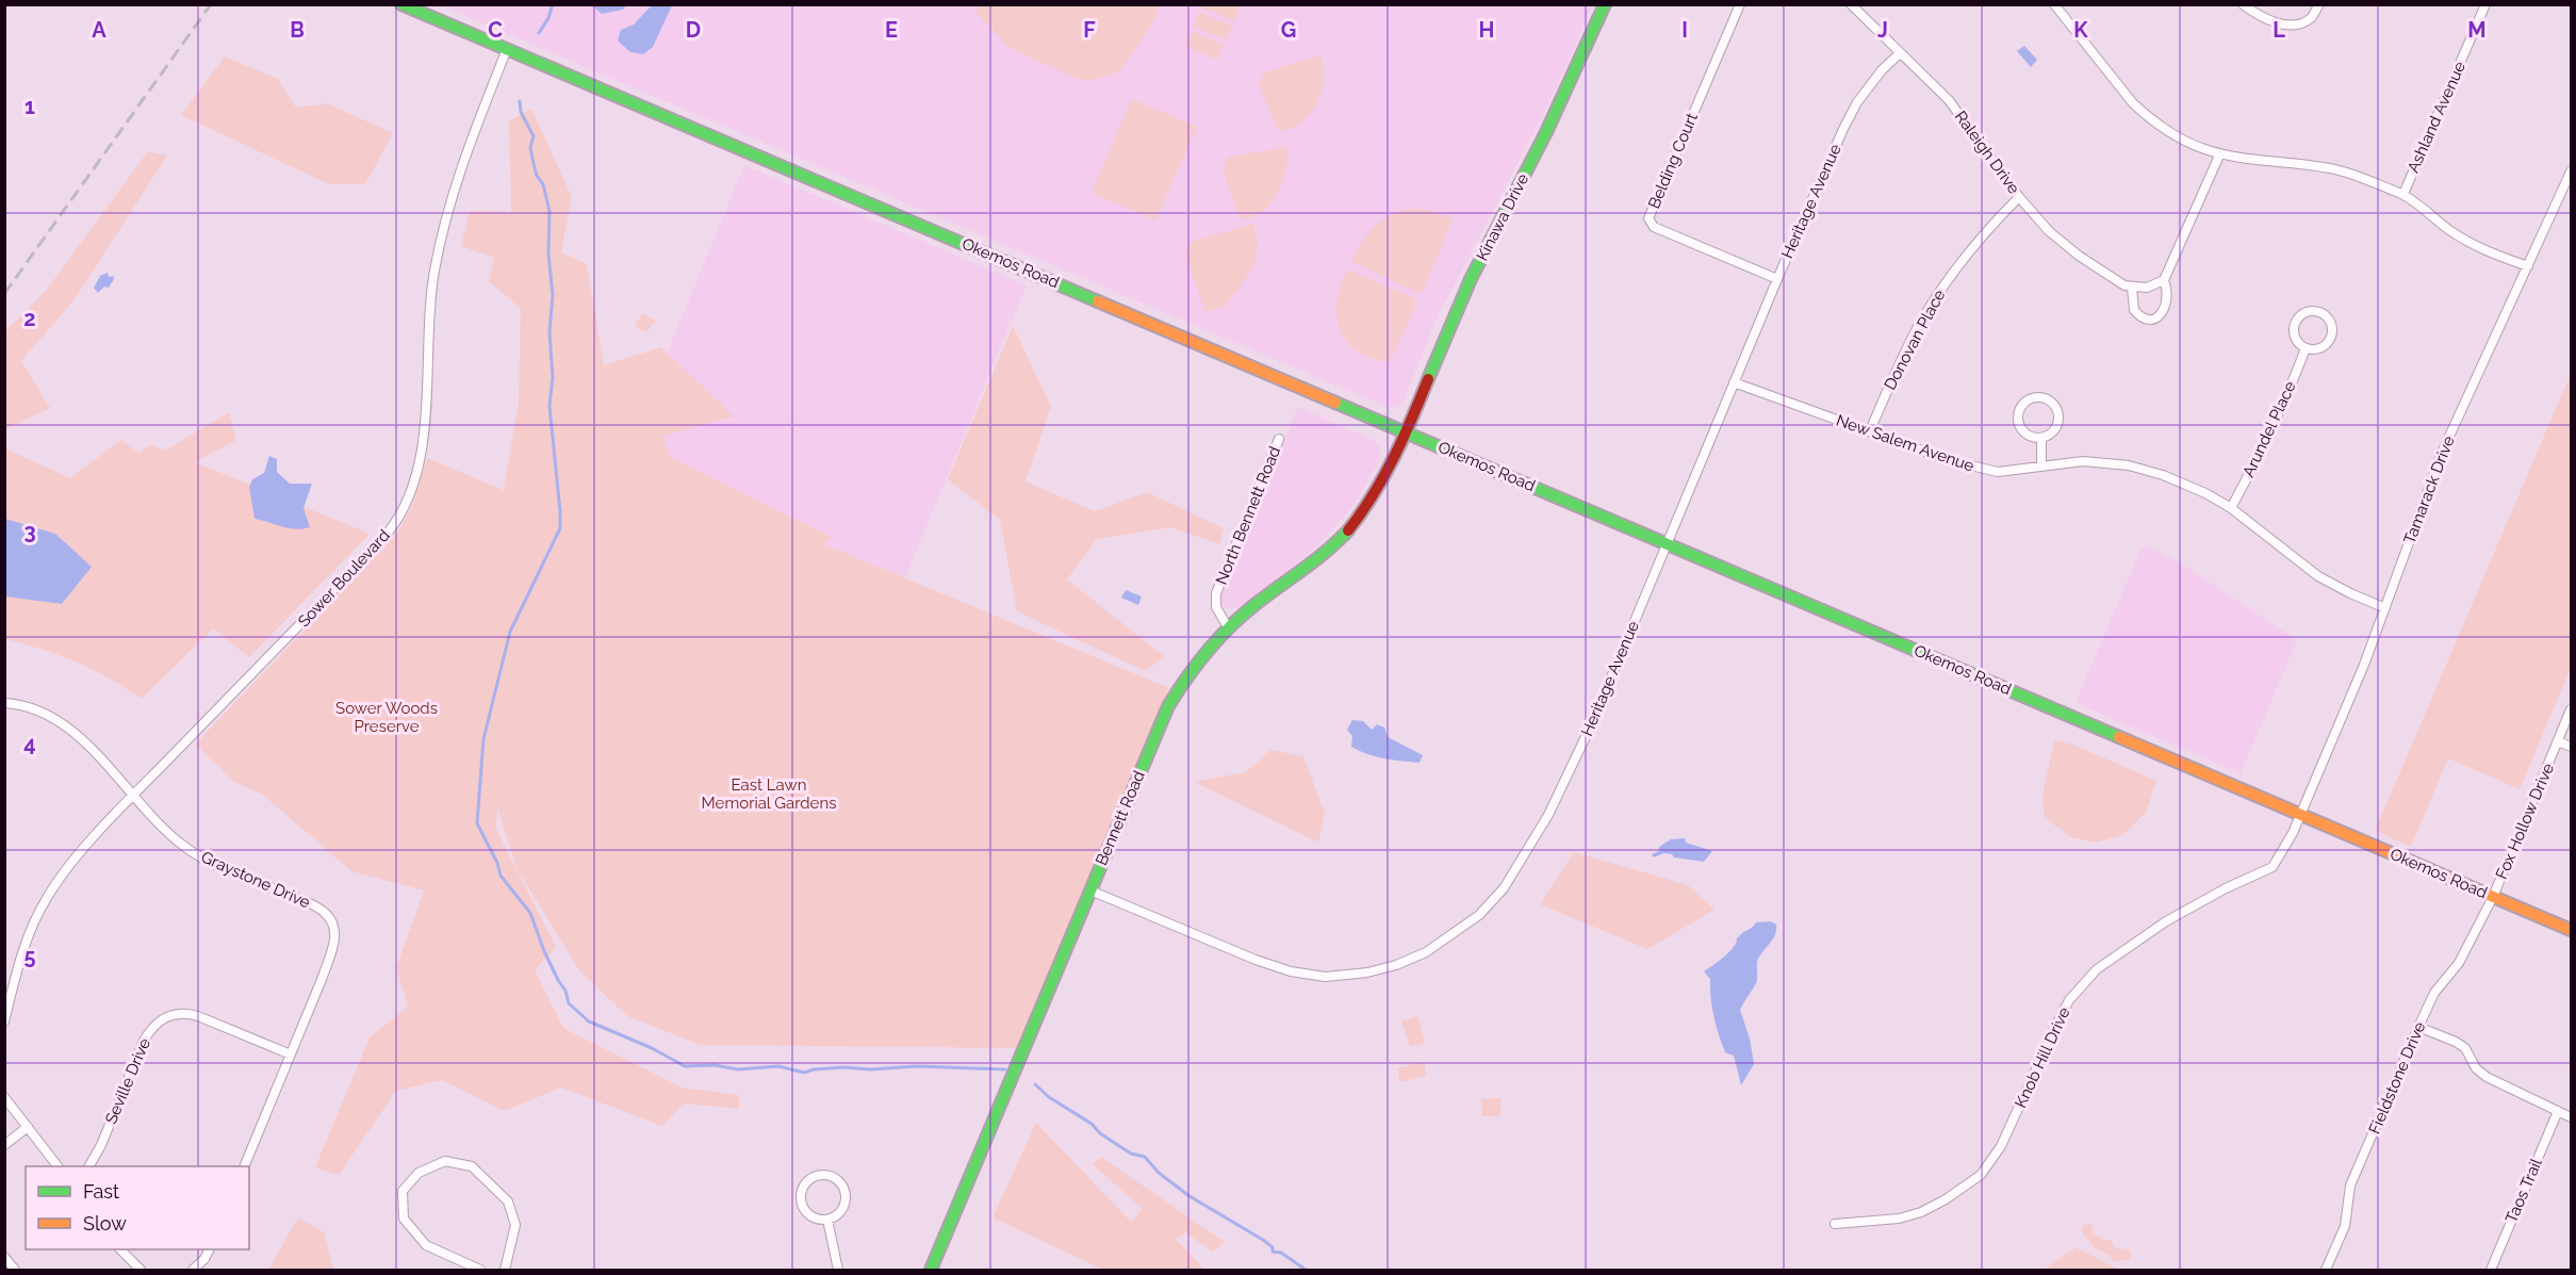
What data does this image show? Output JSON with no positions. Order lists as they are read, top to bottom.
{
  "streets": {
    "main road": ["Kinawa Drive", "Okemos Road", "Bennett Road"],
    "street": [
      "Ashland Avenue",
      "Raleigh Drive",
      "Belding Court",
      "Heritage Avenue",
      "Donovan Place",
      "Arundel Place",
      "New Salem Avenue",
      "Tamarack Drive",
      "North Bennett Road",
      "Sower Boulevard",
      "Fox Hollow Drive",
      "Graystone Drive",
      "Knob Hill Drive",
      "Fieldstone Drive",
      "Seville Drive",
      "Taos Trail"
    ]
  },
  "crossings": [
    ["Raleigh Drive", "Heritage Avenue"],
    ["Raleigh Drive", "Donovan Place"],
    ["Belding Court", "Heritage Avenue"],
    ["Heritage Avenue", "Okemos Road"],
    ["Heritage Avenue", "New Salem Avenue"],
    ["Heritage Avenue", "Bennett Road"],
    ["Kinawa Drive", "Okemos Road"],
    ["Kinawa Drive", "Bennett Road"],
    ["Okemos Road", "Tamarack Drive"],
    ["Okemos Road", "Sower Boulevard"],
    ["Okemos Road", "Bennett Road"],
    ["Okemos Road", "Fox Hollow Drive"],
    ["Okemos Road", "Knob Hill Drive"],
    ["Okemos Road", "Fieldstone Drive"],
    ["Donovan Place", "New Salem Avenue"],
    ["Arundel Place", "New Salem Avenue"],
    ["New Salem Avenue", "Tamarack Drive"],
    ["Tamarack Drive", "Knob Hill Drive"],
    ["North Bennett Road", "Bennett Road"],
    ["Sower Boulevard", "Graystone Drive"],
    ["Fox Hollow Drive", "Fieldstone Drive"],
    ["Graystone Drive", "Seville Drive"]
  ],
  "parks": ["Sower Woods Preserve", "East Lawn Memorial Gardens"],
  "legend": ["Fast", "Slow"],
  "grid": {
    "columns": [
      "A",
      "B",
      "C",
      "D",
      "E",
      "F",
      "G",
      "H",
      "I",
      "J",
      "K",
      "L",
      "M"
    ],
    "rows": [
      "1",
      "2",
      "3",
      "4",
      "5"
    ]
  }
}
